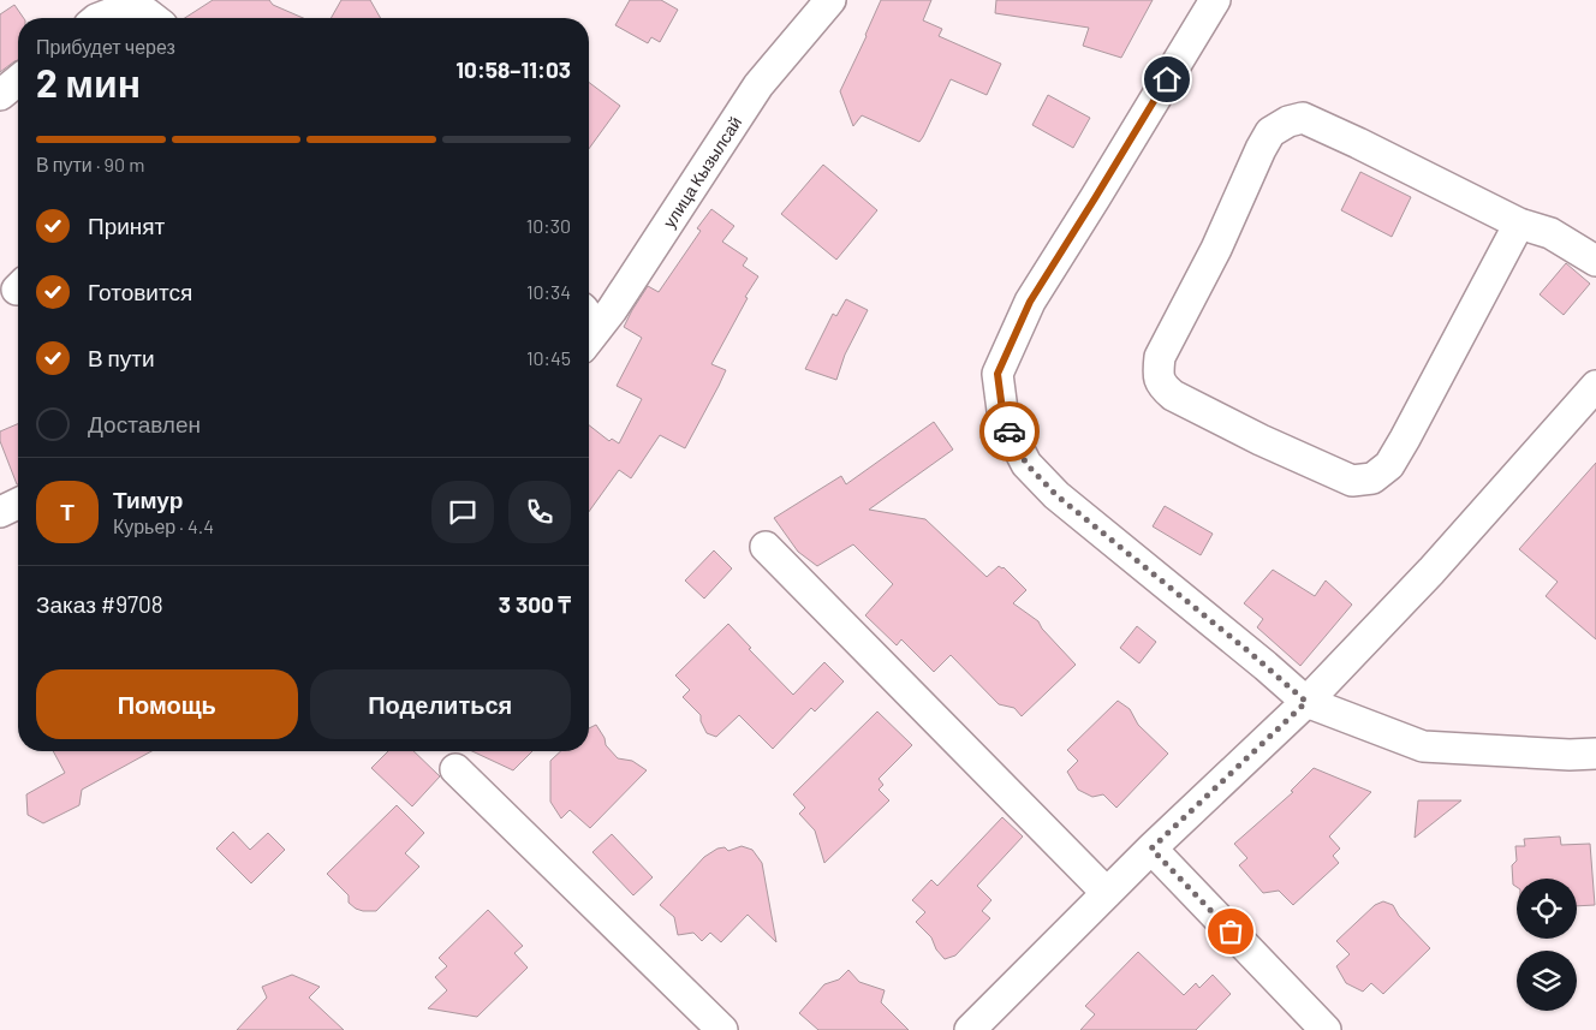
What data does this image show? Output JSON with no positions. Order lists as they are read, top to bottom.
{
  "streets": {
    "street": ["улица Кызылсай"]
  },
  "page": {
    "heading": ["2 мин", "Прибудет через", "10:58–11:03"],
    "panel": [
      "Тимур",
      "Курьер · 4.4",
      "Заказ #9708",
      "3 300 ₸"
    ],
    "bar": "В пути · 90 m",
    "list": [
      ["Принят", "10:30"],
      ["Готовится", "10:34"],
      ["В пути", "10:45"],
      "Доставлен"
    ],
    "round": "Т",
    "buttons": ["Помощь", "Поделиться"]
  }
}
